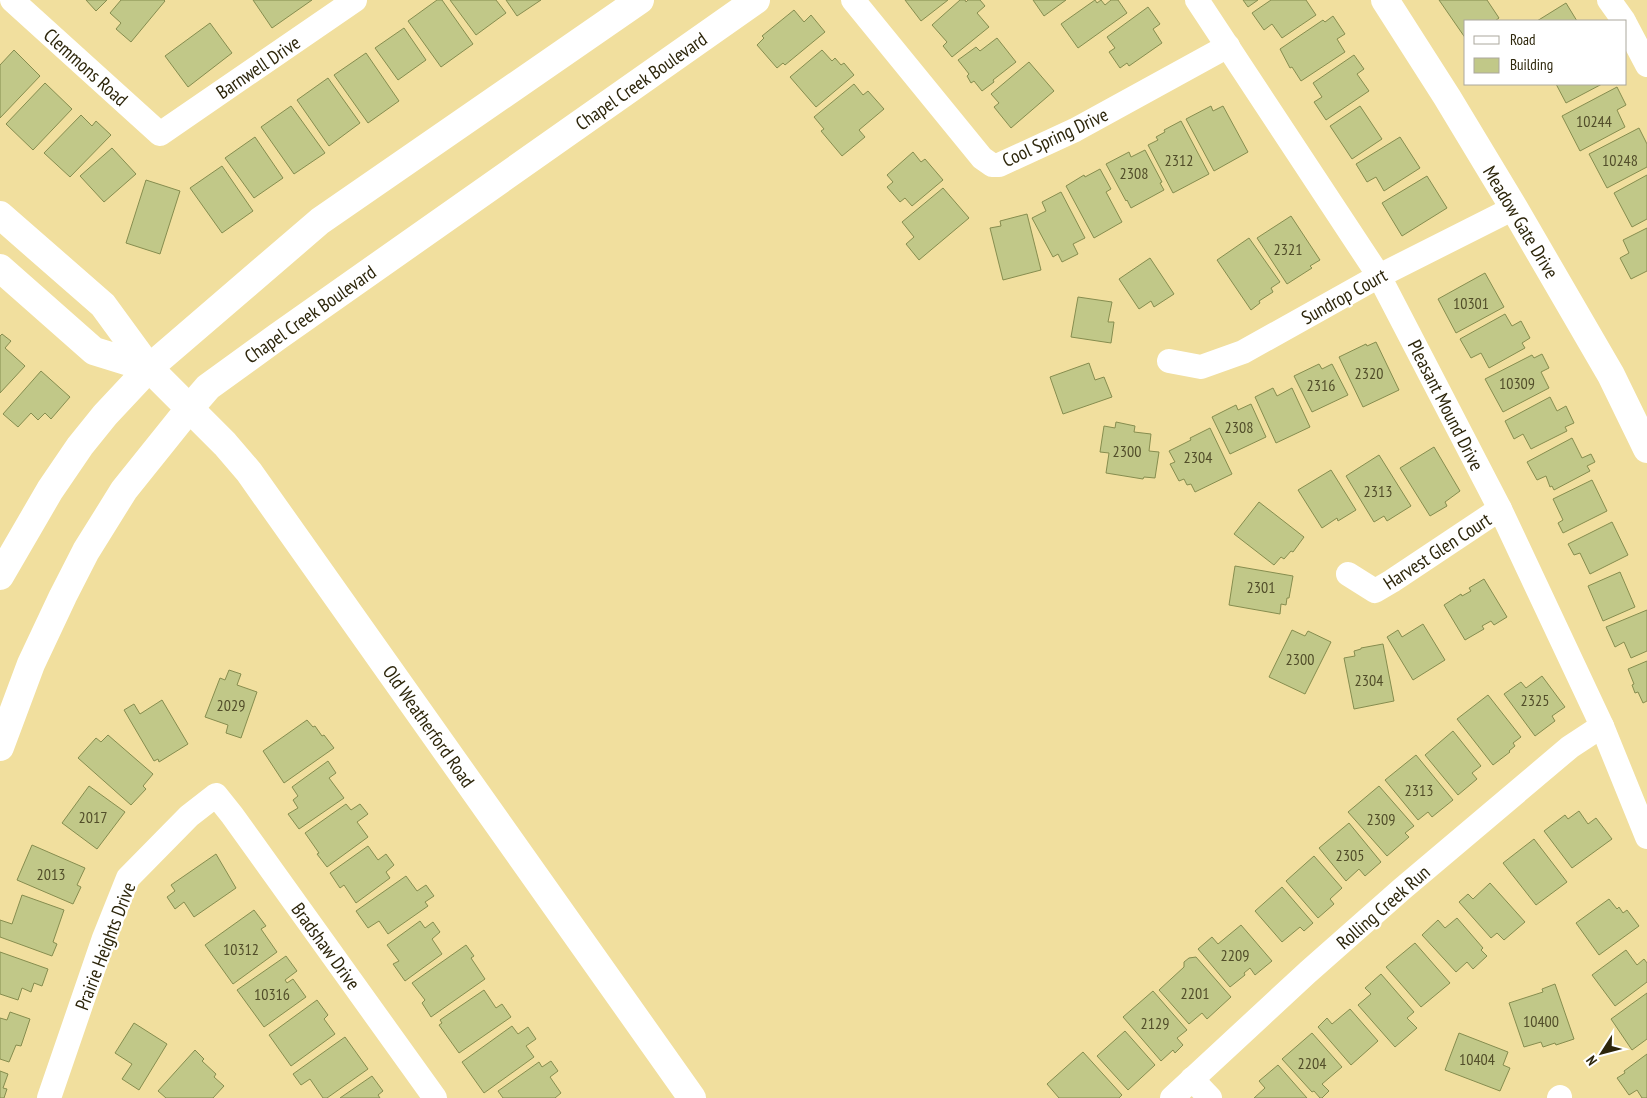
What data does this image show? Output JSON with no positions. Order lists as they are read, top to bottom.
{
  "streets": {
    "main road": ["Chapel Creek Boulevard", "Meadow Gate Drive", "Old Weatherford Road"],
    "street": [
      "Clemmons Road",
      "Barnwell Drive",
      "Cool Spring Drive",
      "Sundrop Court",
      "Pleasant Mound Drive",
      "Harvest Glen Court",
      "Rolling Creek Run",
      "Prairie Heights Drive",
      "Bradshaw Drive"
    ]
  },
  "crossings": [
    ["Clemmons Road", "Barnwell Drive"],
    ["Chapel Creek Boulevard", "Old Weatherford Road"],
    ["Cool Spring Drive", "Pleasant Mound Drive"],
    ["Meadow Gate Drive", "Sundrop Court"],
    ["Sundrop Court", "Pleasant Mound Drive"],
    ["Pleasant Mound Drive", "Harvest Glen Court"],
    ["Pleasant Mound Drive", "Rolling Creek Run"],
    ["Prairie Heights Drive", "Bradshaw Drive"]
  ],
  "house_numbers": [
    "10244",
    "2312",
    "10248",
    "2308",
    "2321",
    "10301",
    "2320",
    "10309",
    "2316",
    "2308",
    "2300",
    "2304",
    "2313",
    "2301",
    "2300",
    "2304",
    "2325",
    "2029",
    "2313",
    "2017",
    "2309",
    "2305",
    "2013",
    "10312",
    "2209",
    "2201",
    "10316",
    "10400",
    "2129",
    "10404",
    "2204"
  ],
  "legend": ["Road", "Building"],
  "north": "bottom left"
}
